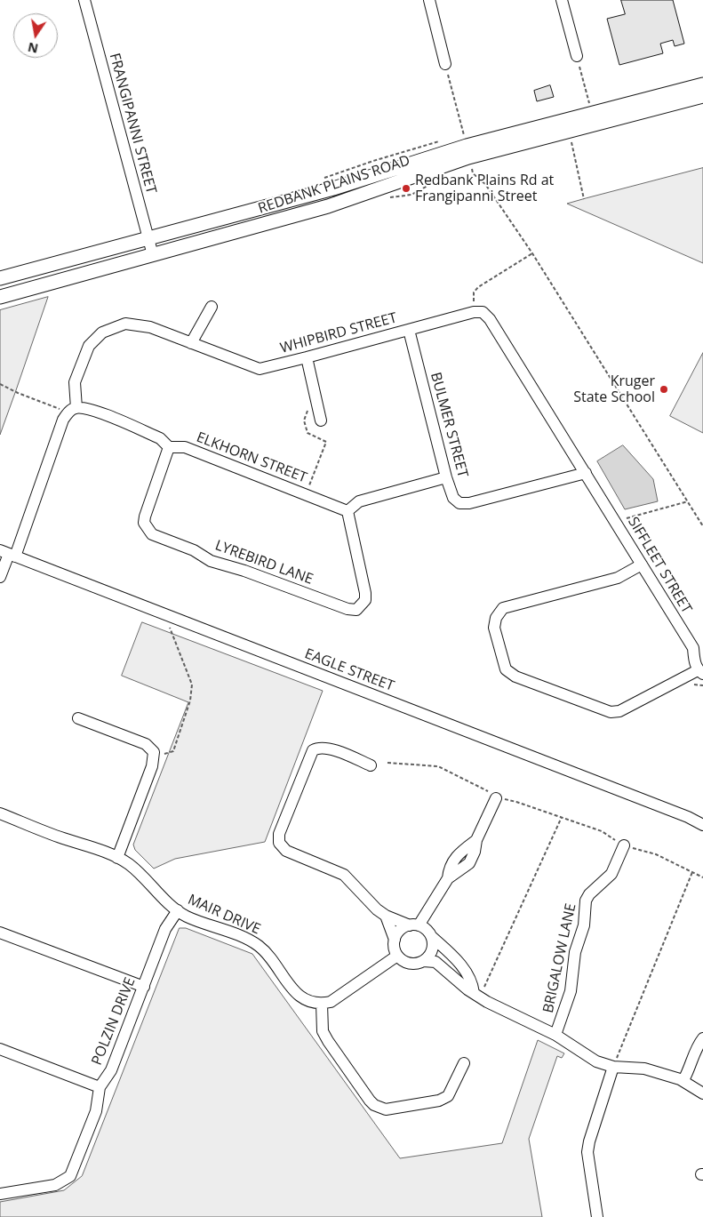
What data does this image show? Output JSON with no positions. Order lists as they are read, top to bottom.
{
  "streets": {
    "main road": ["REDBANK PLAINS ROAD"],
    "street": [
      "FRANGIPANNI STREET",
      "WHIPBIRD STREET",
      "BULMER STREET",
      "ELKHORN STREET",
      "LYREBIRD LANE",
      "SIFFLEET STREET",
      "EAGLE STREET",
      "MAIR DRIVE",
      "BRIGALOW LANE",
      "POLZIN DRIVE"
    ]
  },
  "crossings": [
    ["FRANGIPANNI STREET", "REDBANK PLAINS ROAD"],
    ["WHIPBIRD STREET", "BULMER STREET"],
    ["WHIPBIRD STREET", "ELKHORN STREET"],
    ["WHIPBIRD STREET", "SIFFLEET STREET"],
    ["BULMER STREET", "SIFFLEET STREET"],
    ["ELKHORN STREET", "LYREBIRD LANE"],
    ["MAIR DRIVE", "POLZIN DRIVE"]
  ],
  "places": ["Redbank Plains Rd at Frangipanni Street", "Kruger State School"],
  "north": "bottom"
}
